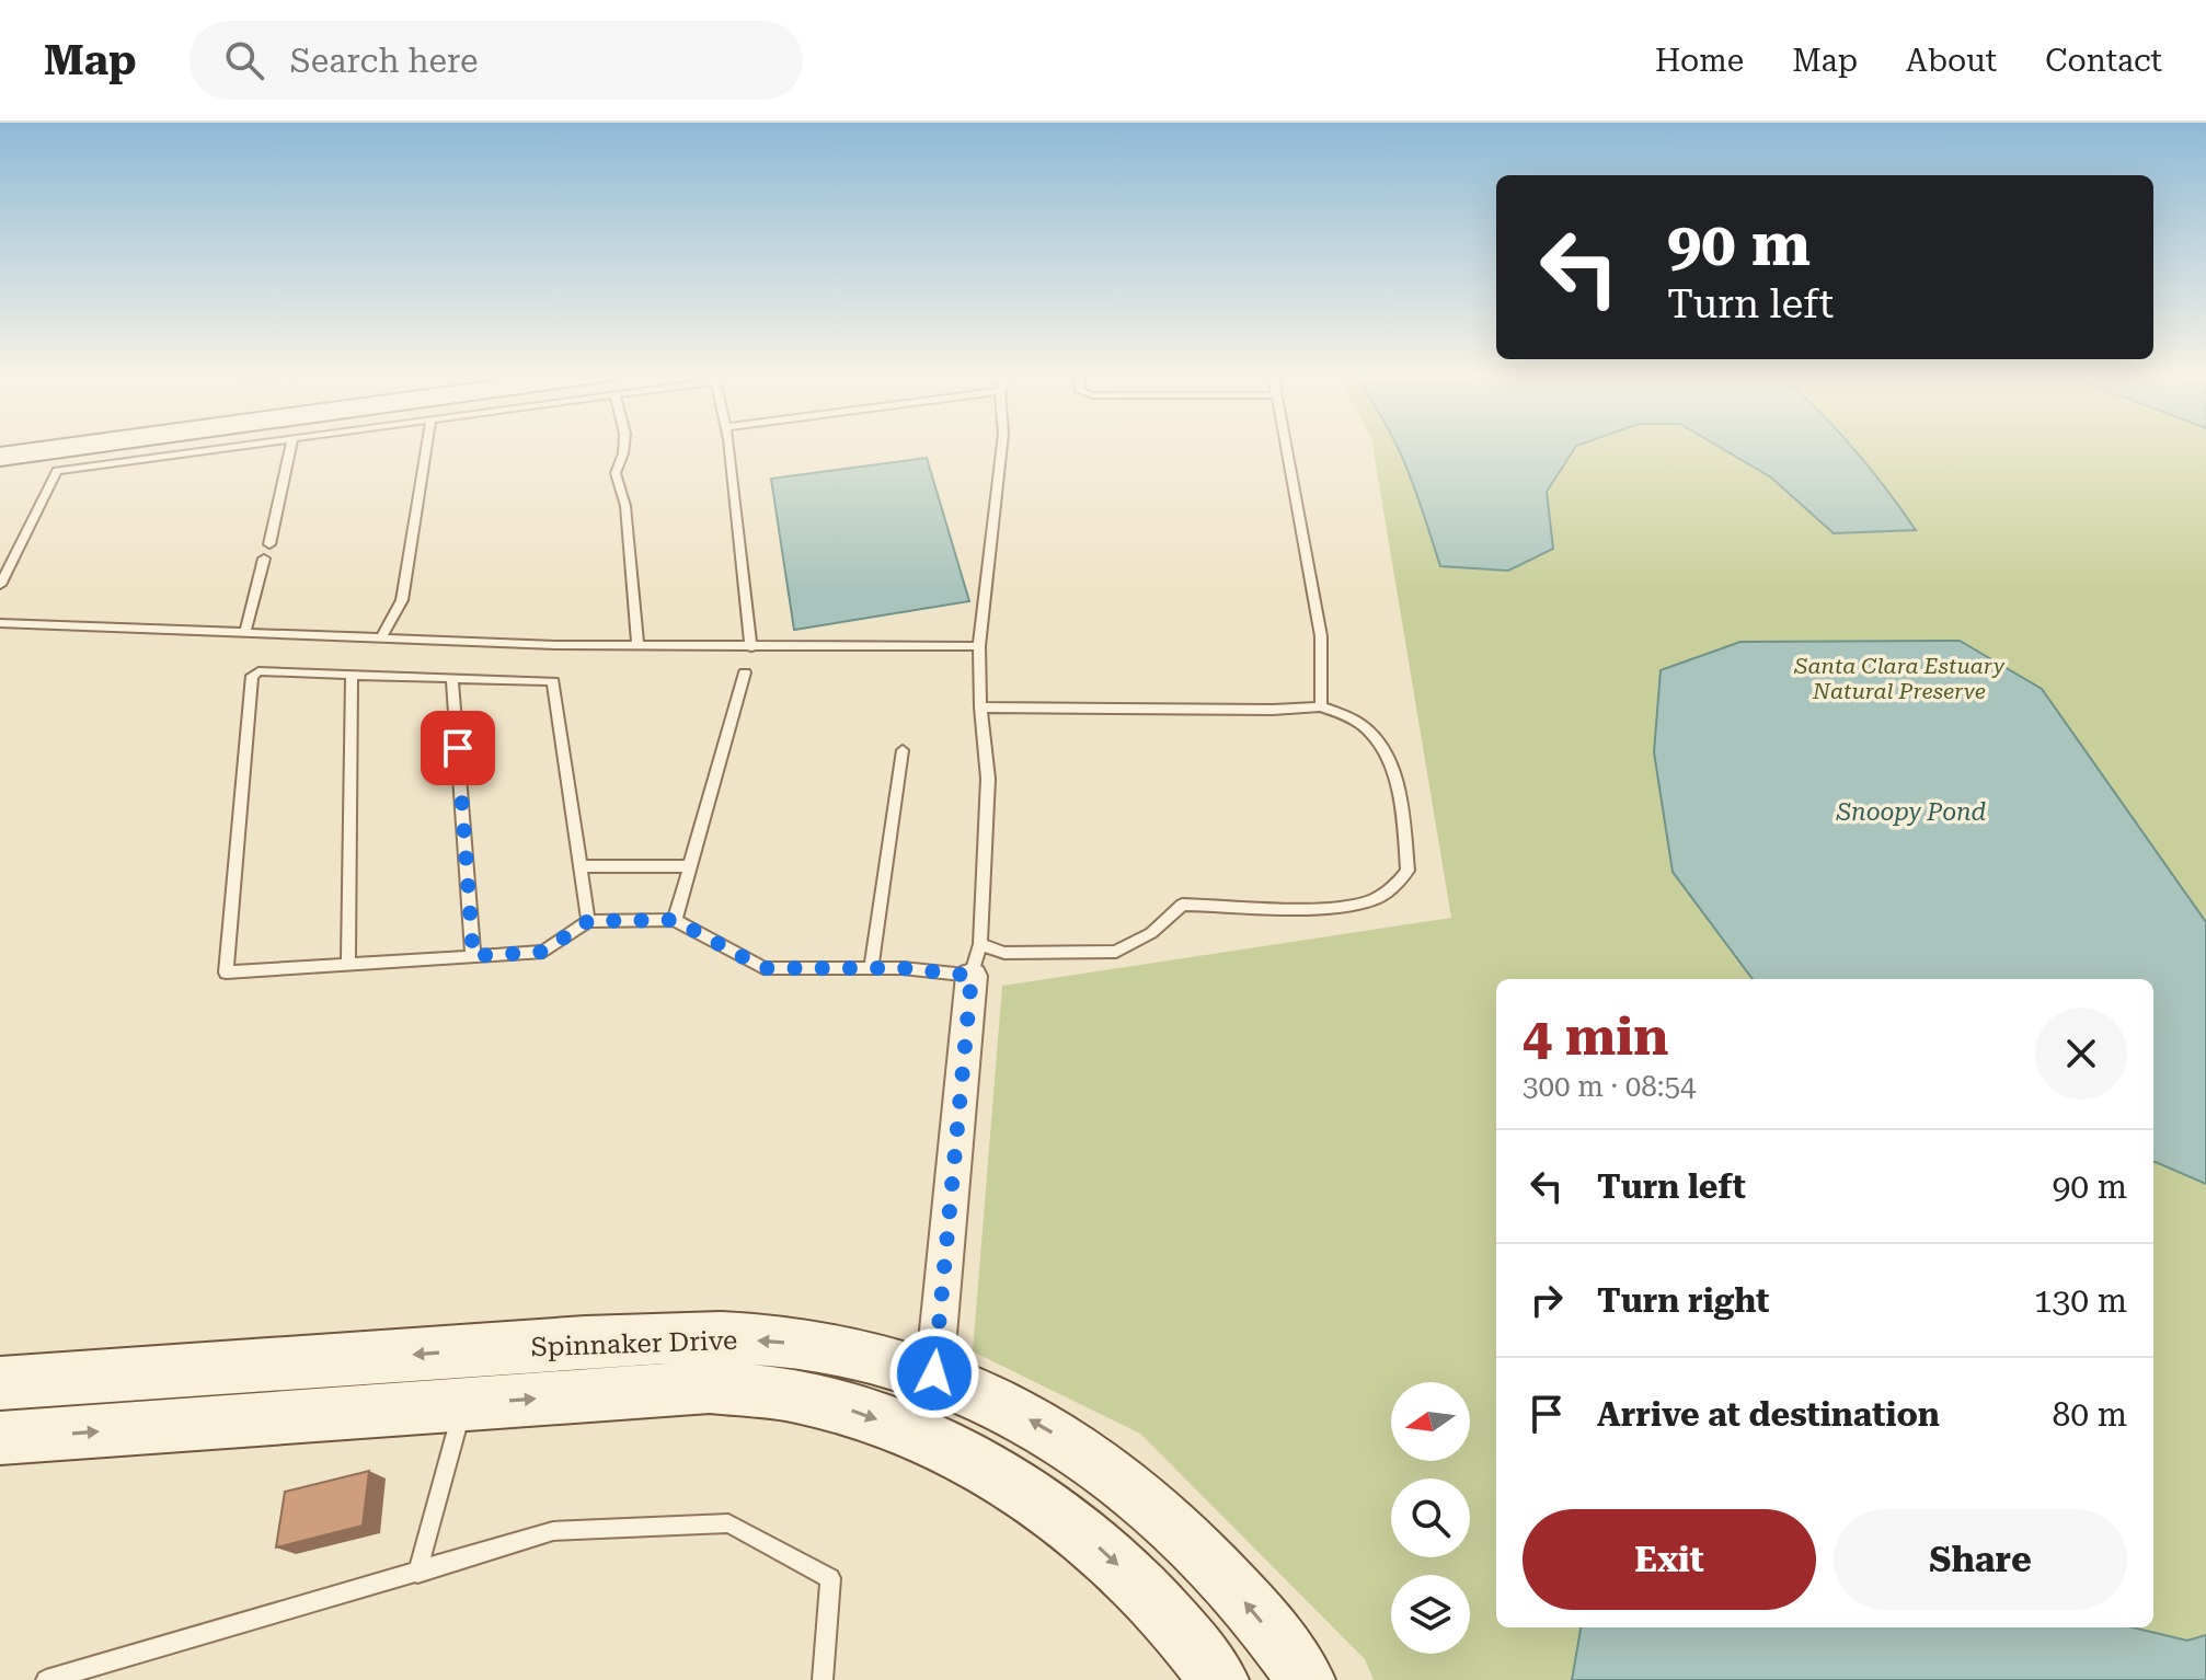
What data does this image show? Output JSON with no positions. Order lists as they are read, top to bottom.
{
  "streets": {
    "street": ["Spinnaker Drive"]
  },
  "water": ["Snoopy Pond"],
  "parks": ["Santa Clara Estuary Natural Preserve"],
  "north": "left",
  "page": {
    "header": "Map",
    "search": "Search here",
    "nav": [
      "Home",
      "Map",
      "About",
      "Contact"
    ],
    "turn": ["90 m", "Turn left"],
    "heading": ["4 min", "300 m · 08:54"],
    "list": [
      {
        "name": "Turn left",
        "value": "90 m"
      },
      {
        "name": "Turn right",
        "value": "130 m"
      },
      {
        "name": "Arrive at destination",
        "value": "80 m"
      }
    ],
    "buttons": ["Exit", "Share"]
  }
}
